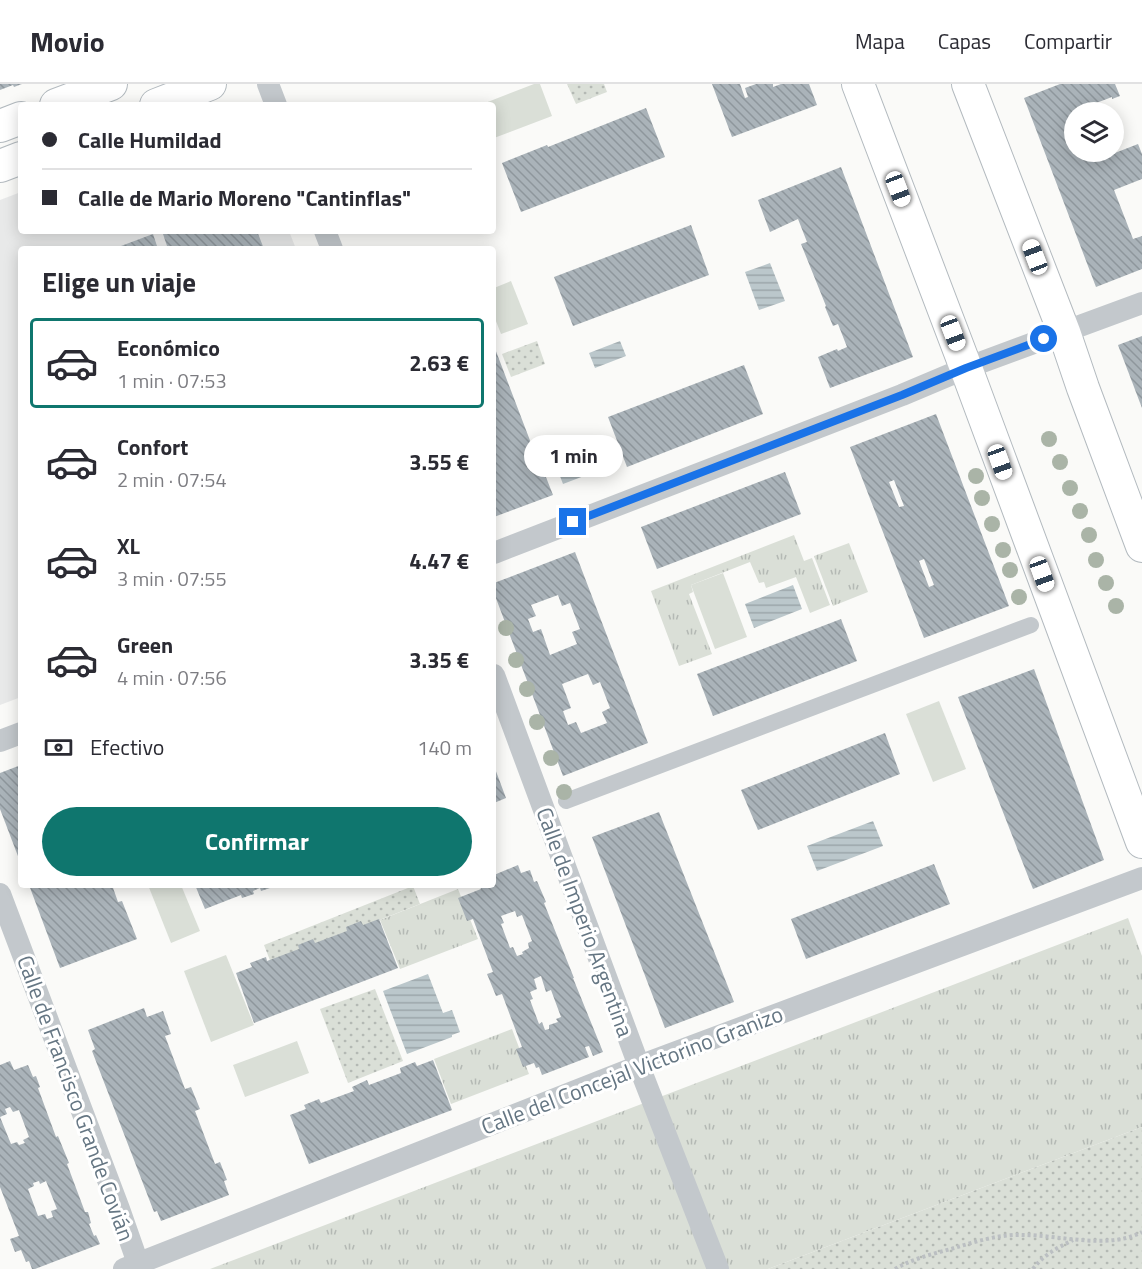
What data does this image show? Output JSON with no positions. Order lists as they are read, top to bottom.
{
  "streets": {
    "street": ["Calle de Imperio Argentina", "Calle del Concejal Victorino Granizo", "Calle de Francisco Grande Covián"]
  },
  "crossings": [
    ["Calle de Imperio Argentina", "Calle del Concejal Victorino Granizo"],
    ["Calle del Concejal Victorino Granizo", "Calle de Francisco Grande Covián"]
  ],
  "page": {
    "header": "Movio",
    "nav": ["Mapa", "Capas", "Compartir"],
    "banner": ["Calle Humildad", "Calle de Mario Moreno \"Cantinflas\""],
    "heading": "Elige un viaje",
    "list": [
      {
        "name": "Económico",
        "note": "1 min · 07:53",
        "value": "2.63 €"
      },
      {
        "name": "Confort",
        "note": "2 min · 07:54",
        "value": "3.55 €"
      },
      {
        "name": "XL",
        "note": "3 min · 07:55",
        "value": "4.47 €"
      },
      {
        "name": "Green",
        "note": "4 min · 07:56",
        "value": "3.35 €"
      }
    ],
    "bubble": "1 min",
    "pay": ["Efectivo", "140 m"],
    "buttons": "Confirmar"
  }
}
